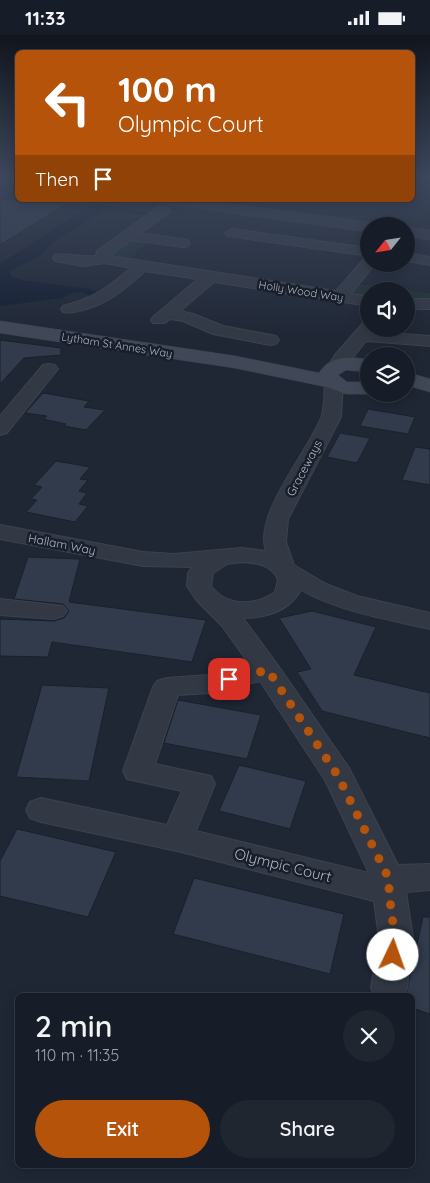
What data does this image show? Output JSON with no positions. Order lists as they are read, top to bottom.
{
  "streets": {
    "main road": ["Lytham St Annes Way"],
    "street": [
      "Holly Wood Way",
      "Graceways",
      "Hallam Way",
      "Olympic Court"
    ]
  },
  "crossings": [
    ["Lytham St Annes Way", "Graceways"],
    ["Graceways", "Hallam Way"]
  ],
  "north": "bottom left",
  "page": {
    "status": "11:33",
    "turn": ["100 m", "Olympic Court"],
    "then": "Then",
    "heading": ["2 min", "110 m · 11:35"],
    "buttons": ["Exit", "Share"]
  }
}
